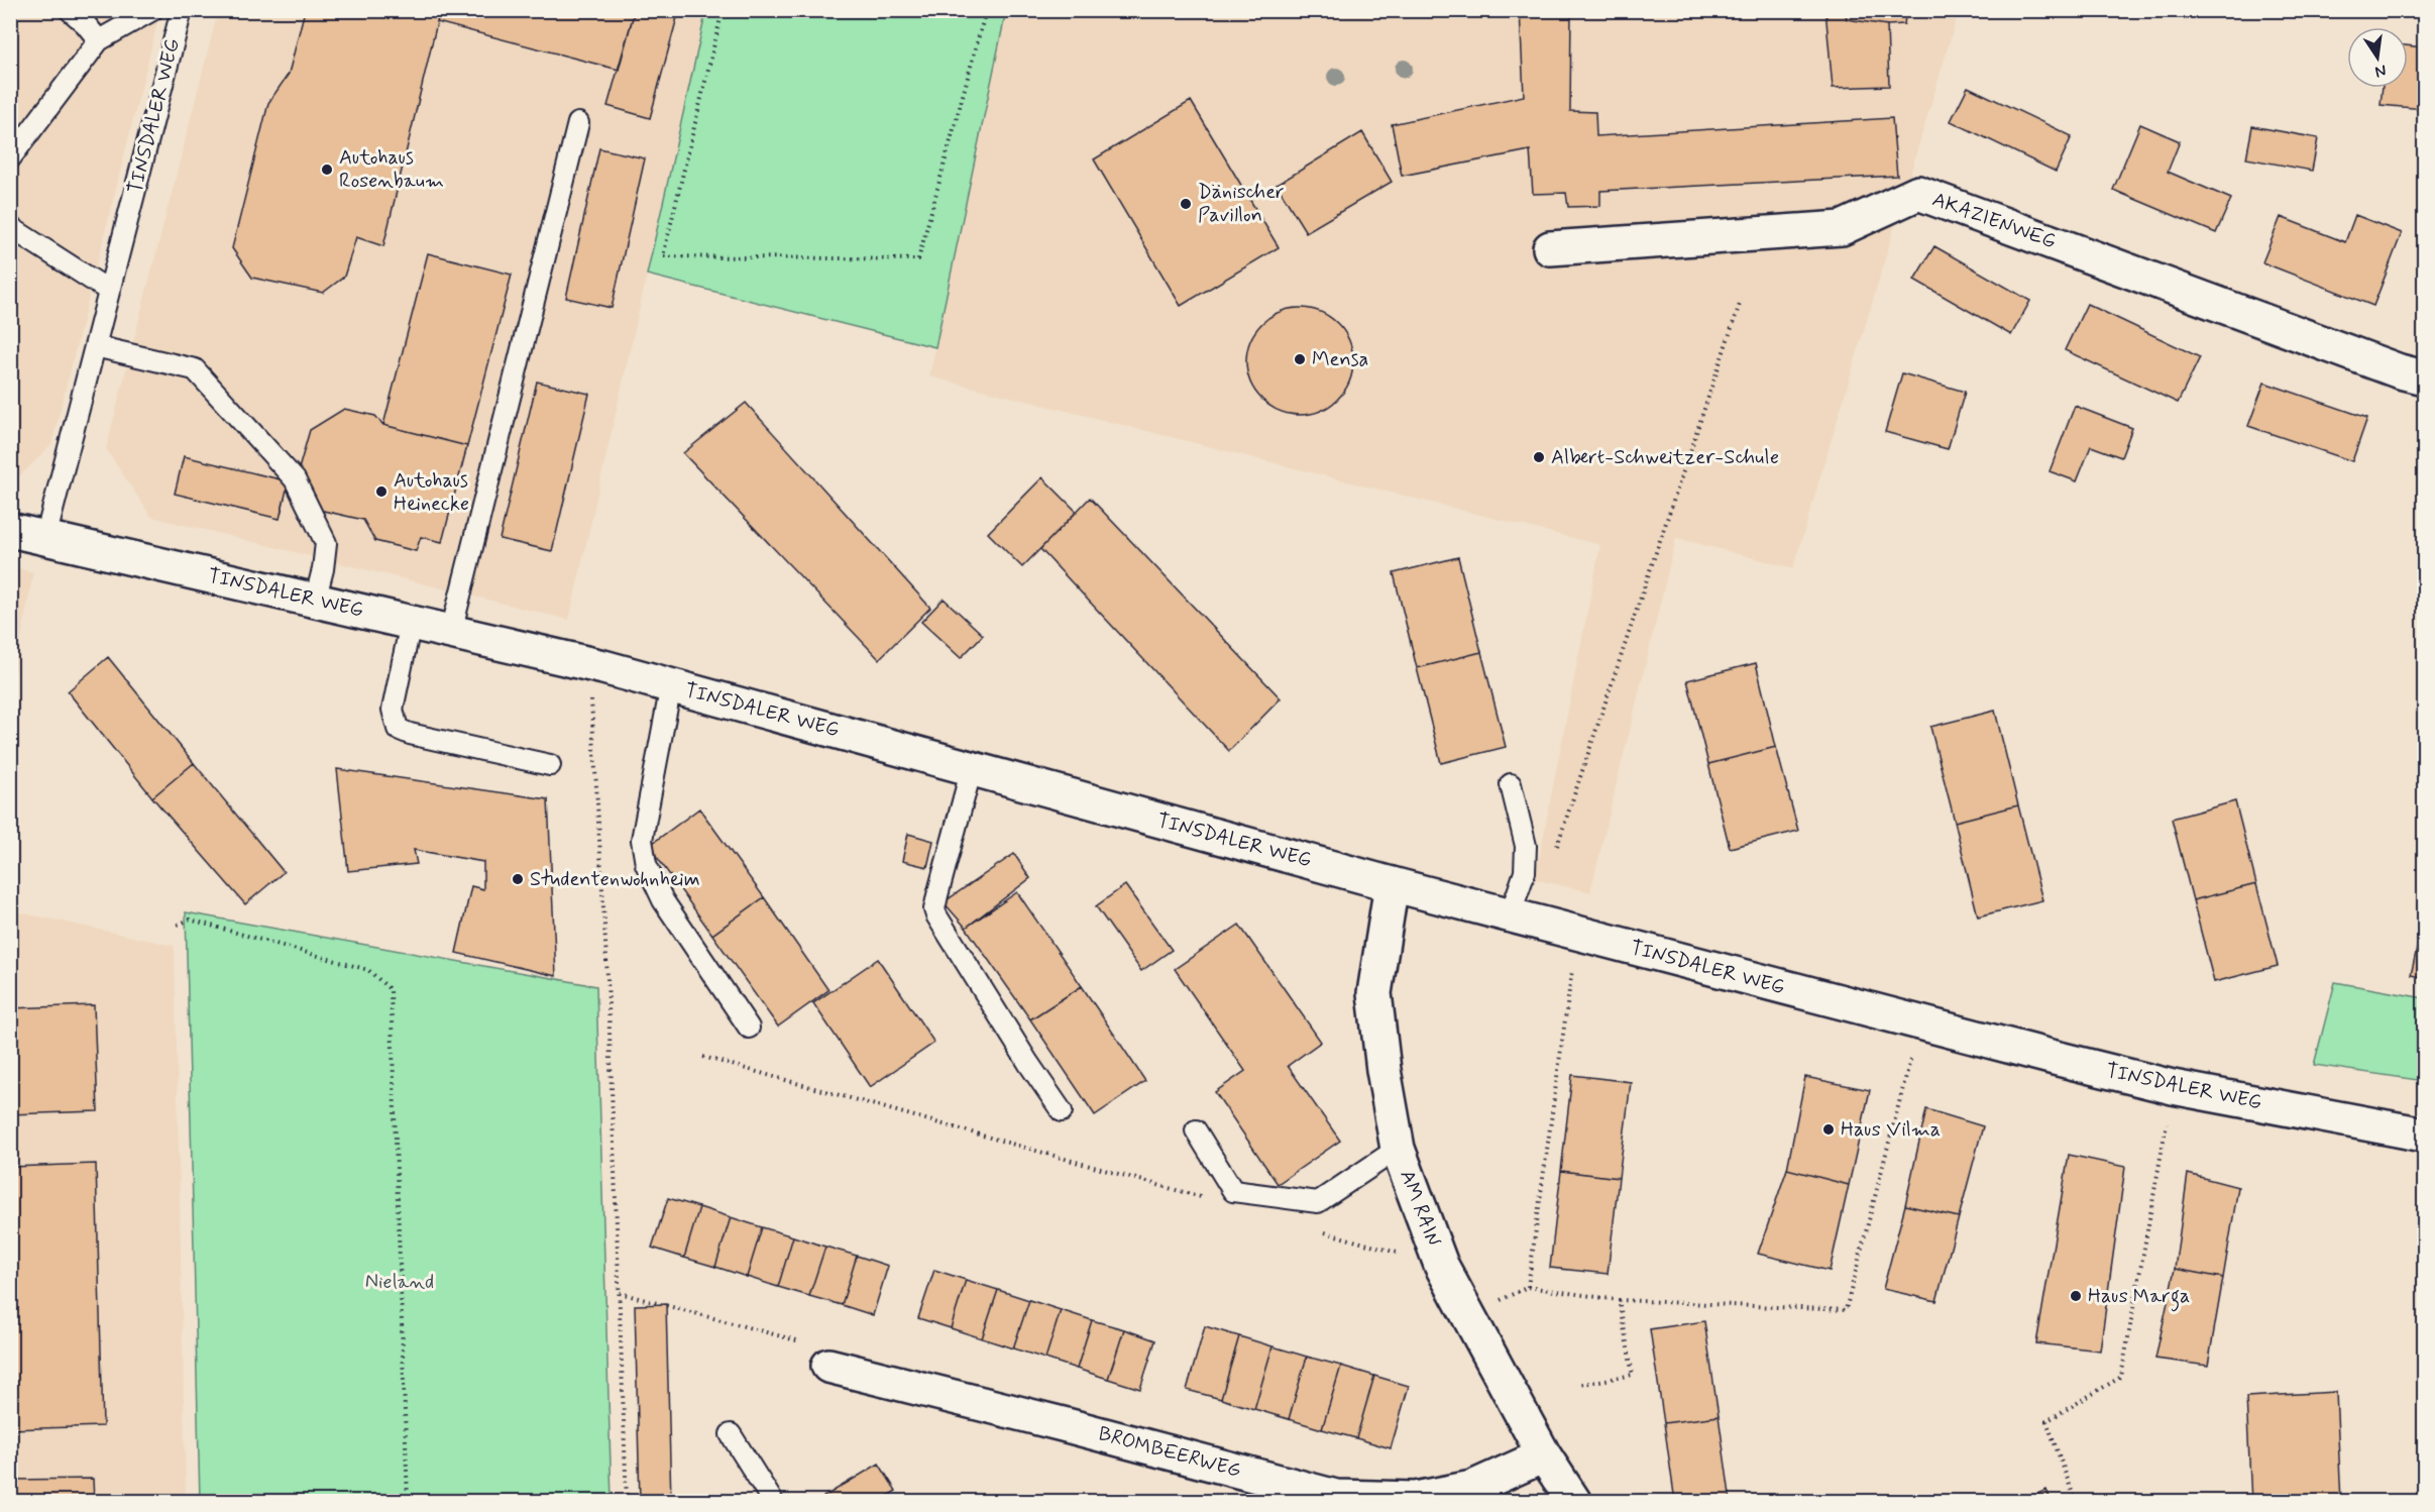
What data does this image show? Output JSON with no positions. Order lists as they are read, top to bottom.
{
  "streets": {
    "street": [
      "TINSDALER WEG",
      "AKAZIENWEG",
      "AM RAIN",
      "BROMBEERWEG"
    ]
  },
  "crossings": [
    ["TINSDALER WEG", "AM RAIN"],
    ["AM RAIN", "BROMBEERWEG"]
  ],
  "parks": ["Nieland"],
  "places": [
    "Autohaus Rosenbaum",
    "Dänischer Pavillon",
    "Mensa",
    "Albert-Schweitzer-Schule",
    "Autohaus Heinecke",
    "Studentenwohnheim",
    "Haus Vilma",
    "Haus Marga"
  ],
  "north": "bottom"
}
